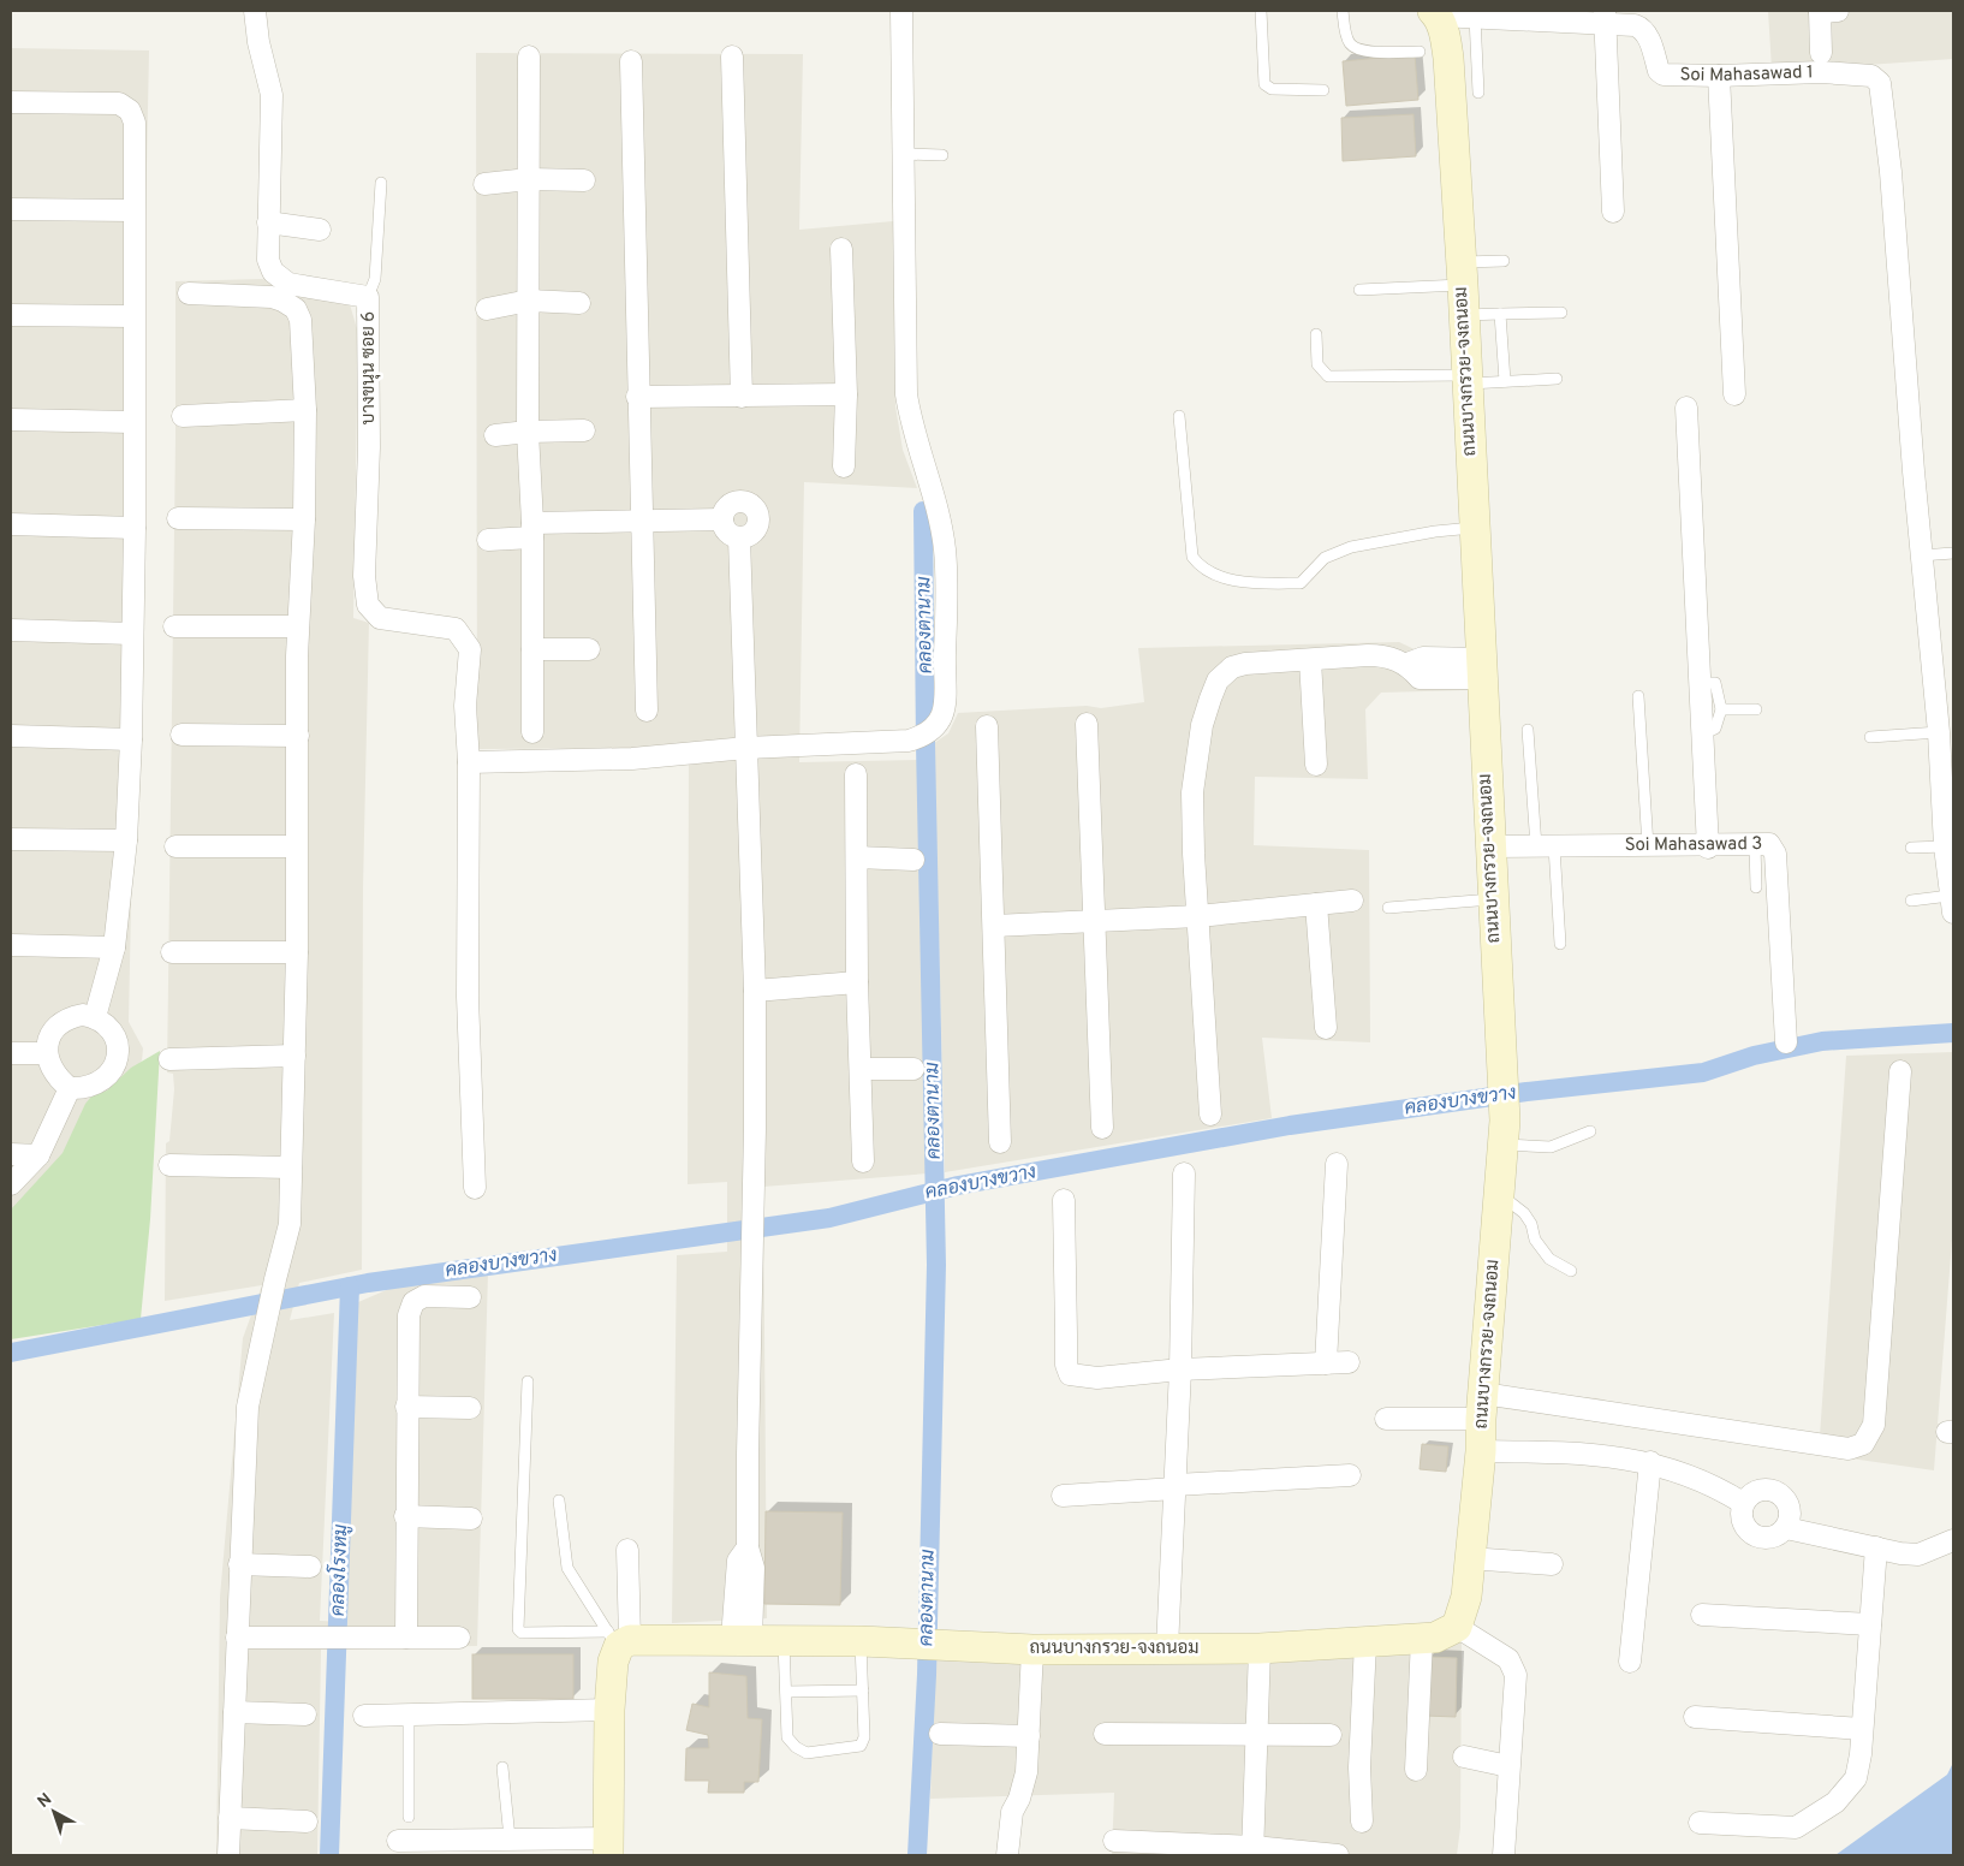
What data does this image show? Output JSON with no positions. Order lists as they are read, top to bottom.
{
  "streets": {
    "street": [
      "Soi Mahasawad 1",
      "บางขนุน ซอย 6",
      "ถนนบางกรวย-จงถนอม",
      "Soi Mahasawad 3"
    ]
  },
  "crossings": [
    ["Soi Mahasawad 1", "ถนนบางกรวย-จงถนอม"],
    ["ถนนบางกรวย-จงถนอม", "Soi Mahasawad 3"]
  ],
  "water": ["คลองตานาม", "คลองบางขวาง", "คลองโรงหมู"],
  "north": "top left"
}
